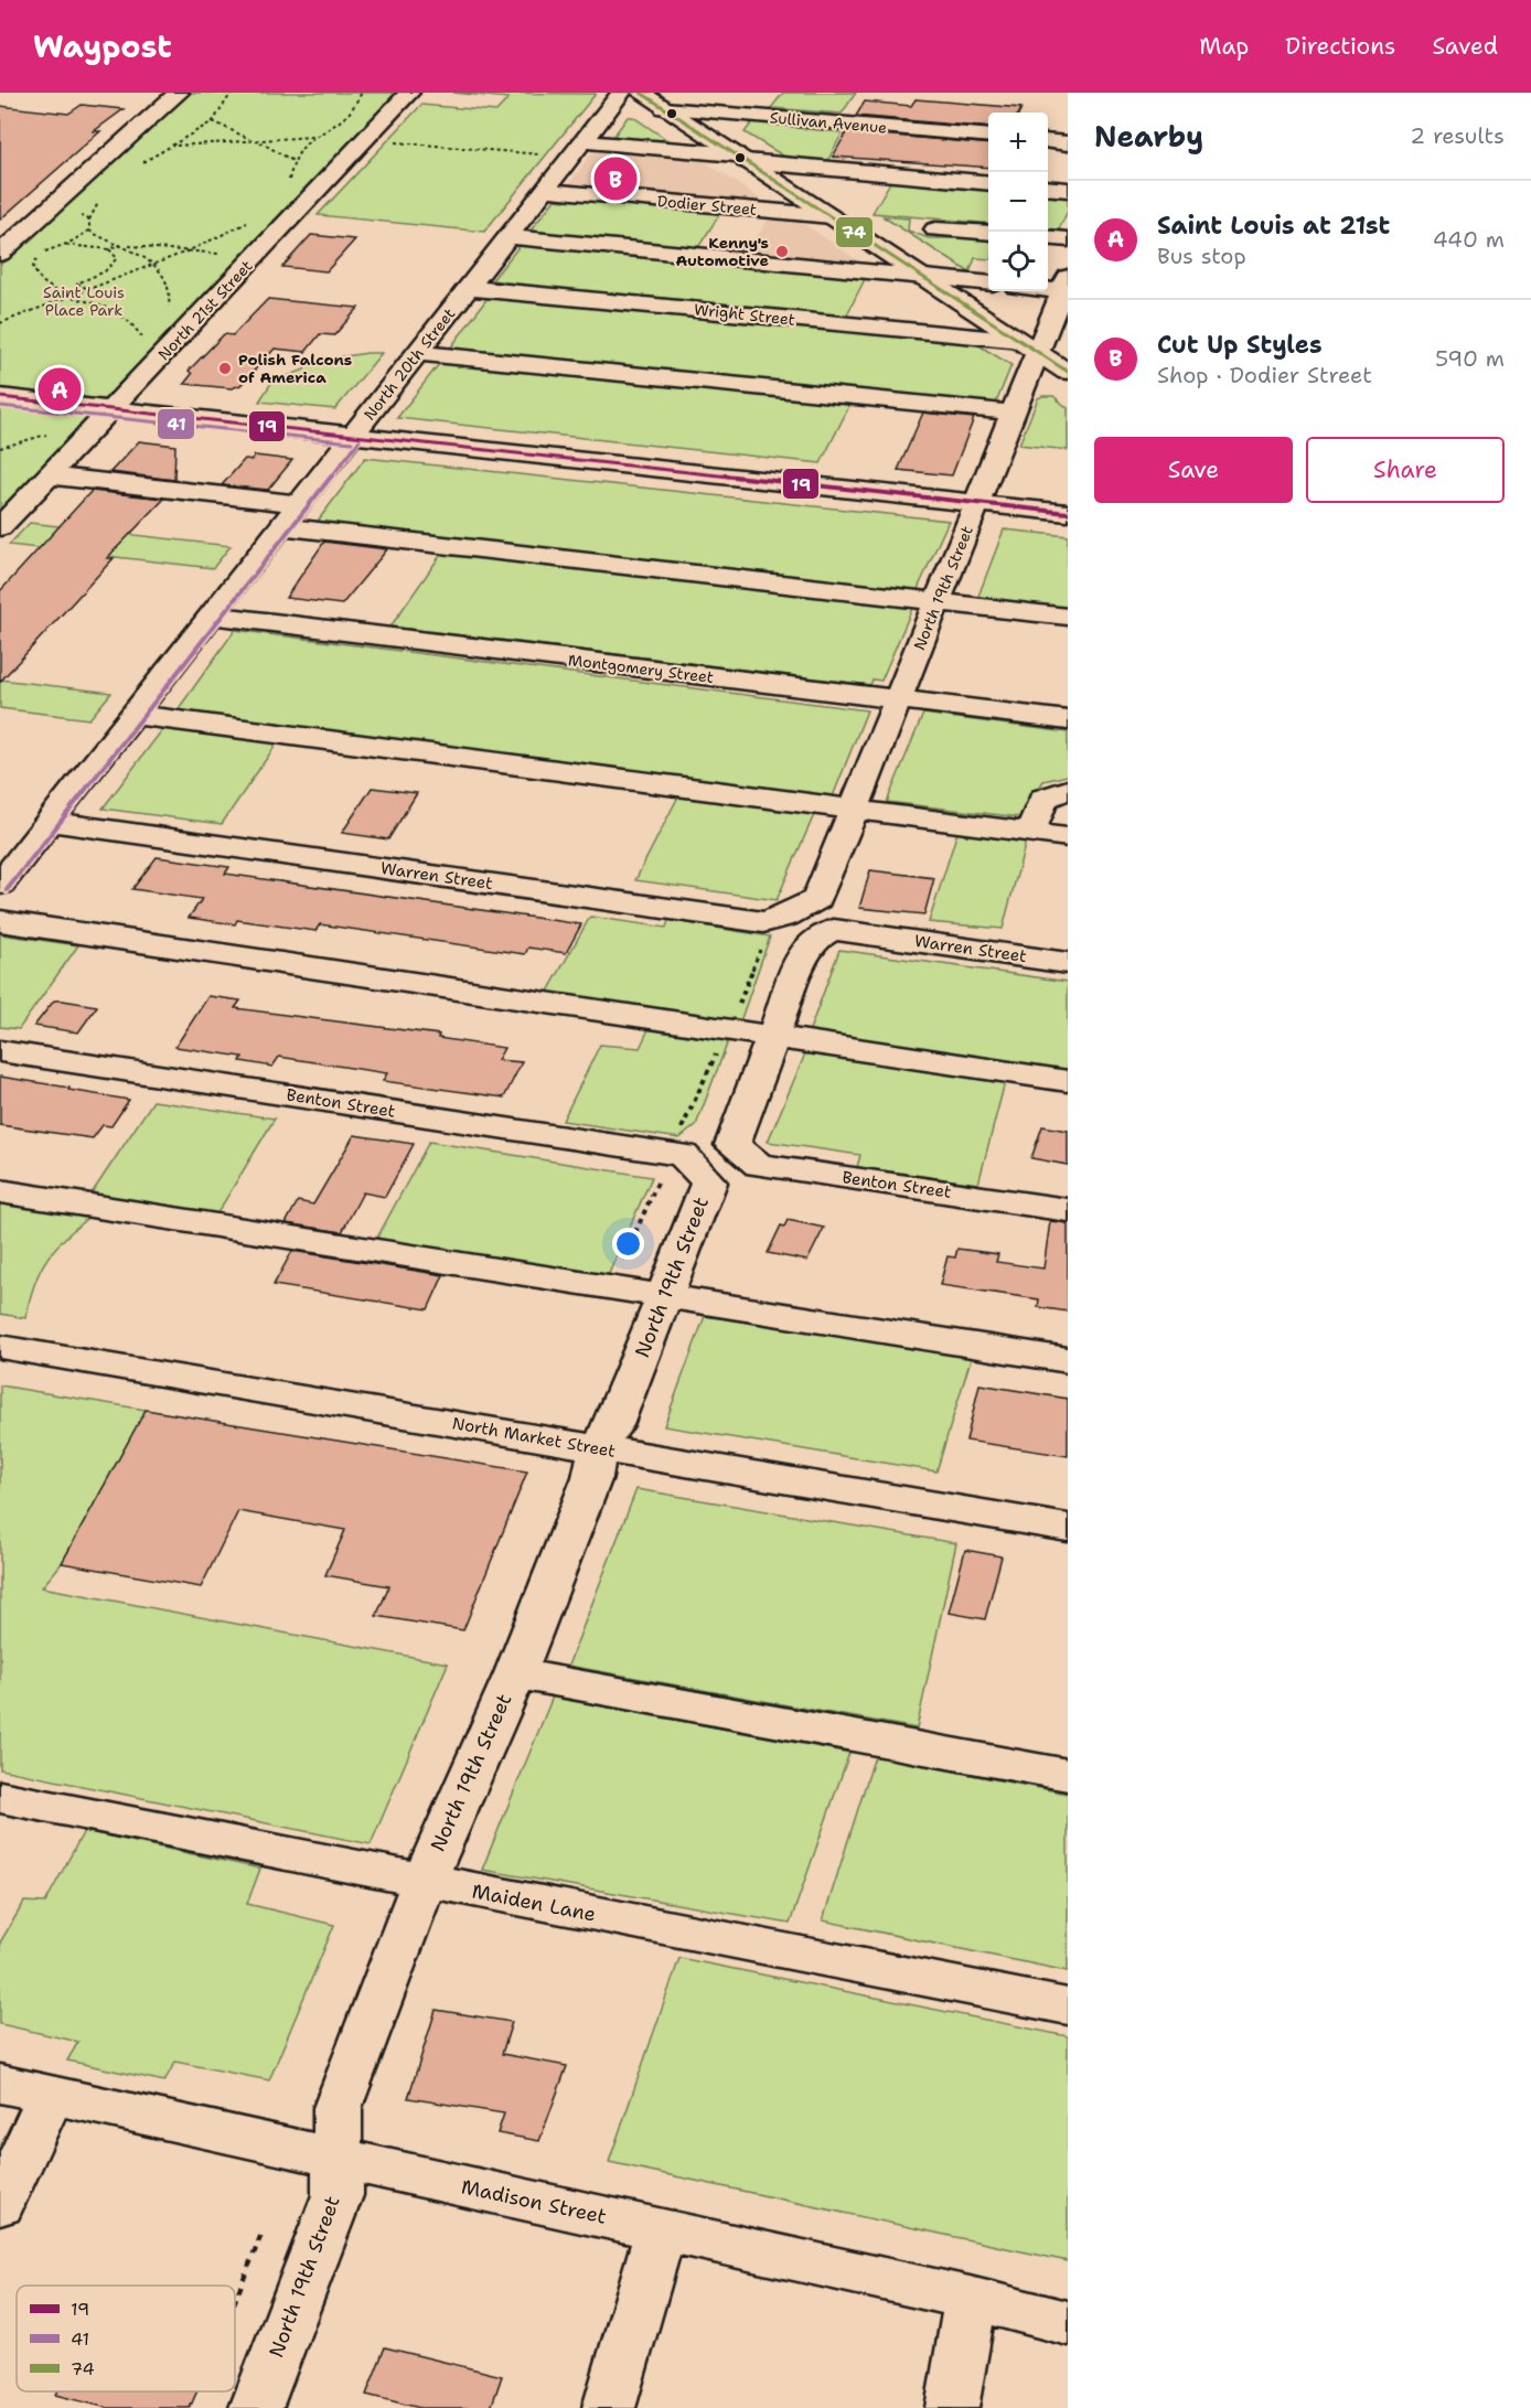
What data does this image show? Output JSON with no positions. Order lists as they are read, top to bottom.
{
  "streets": {
    "street": [
      "Sullivan Avenue",
      "Dodier Street",
      "North 21st Street",
      "Wright Street",
      "North 20th Street",
      "North 19th Street",
      "Montgomery Street",
      "Warren Street",
      "Benton Street",
      "North Market Street",
      "Maiden Lane",
      "Madison Street"
    ]
  },
  "crossings": [
    ["Dodier Street", "North 20th Street"],
    ["Wright Street", "North 20th Street"],
    ["Wright Street", "North 19th Street"],
    ["North 20th Street", "Montgomery Street"],
    ["North 20th Street", "Warren Street"],
    ["North 19th Street", "Montgomery Street"],
    ["North 19th Street", "Warren Street"],
    ["North 19th Street", "Benton Street"],
    ["North 19th Street", "North Market Street"],
    ["North 19th Street", "Maiden Lane"],
    ["North 19th Street", "Madison Street"],
    ["Warren Street", "Benton Street"]
  ],
  "parks": ["Saint Louis Place Park"],
  "places": ["Kenny's Automotive", "Polish Falcons of America"],
  "lines": ["transit line 74", "transit line 19", "transit line 41"],
  "legend": ["19", "41", "74"],
  "page": {
    "header": "Waypost",
    "nav": ["Map", "Directions", "Saved"],
    "heading": ["Nearby", "2 results"],
    "map_buttons": ["+", "−"],
    "pins": ["B", "A"],
    "list": [
      {
        "mark": "A",
        "name": "Saint Louis at 21st",
        "note": "Bus stop",
        "value": "440 m"
      },
      {
        "mark": "B",
        "name": "Cut Up Styles",
        "note": "Shop · Dodier Street",
        "value": "590 m"
      }
    ],
    "buttons": ["Save", "Share"]
  }
}
